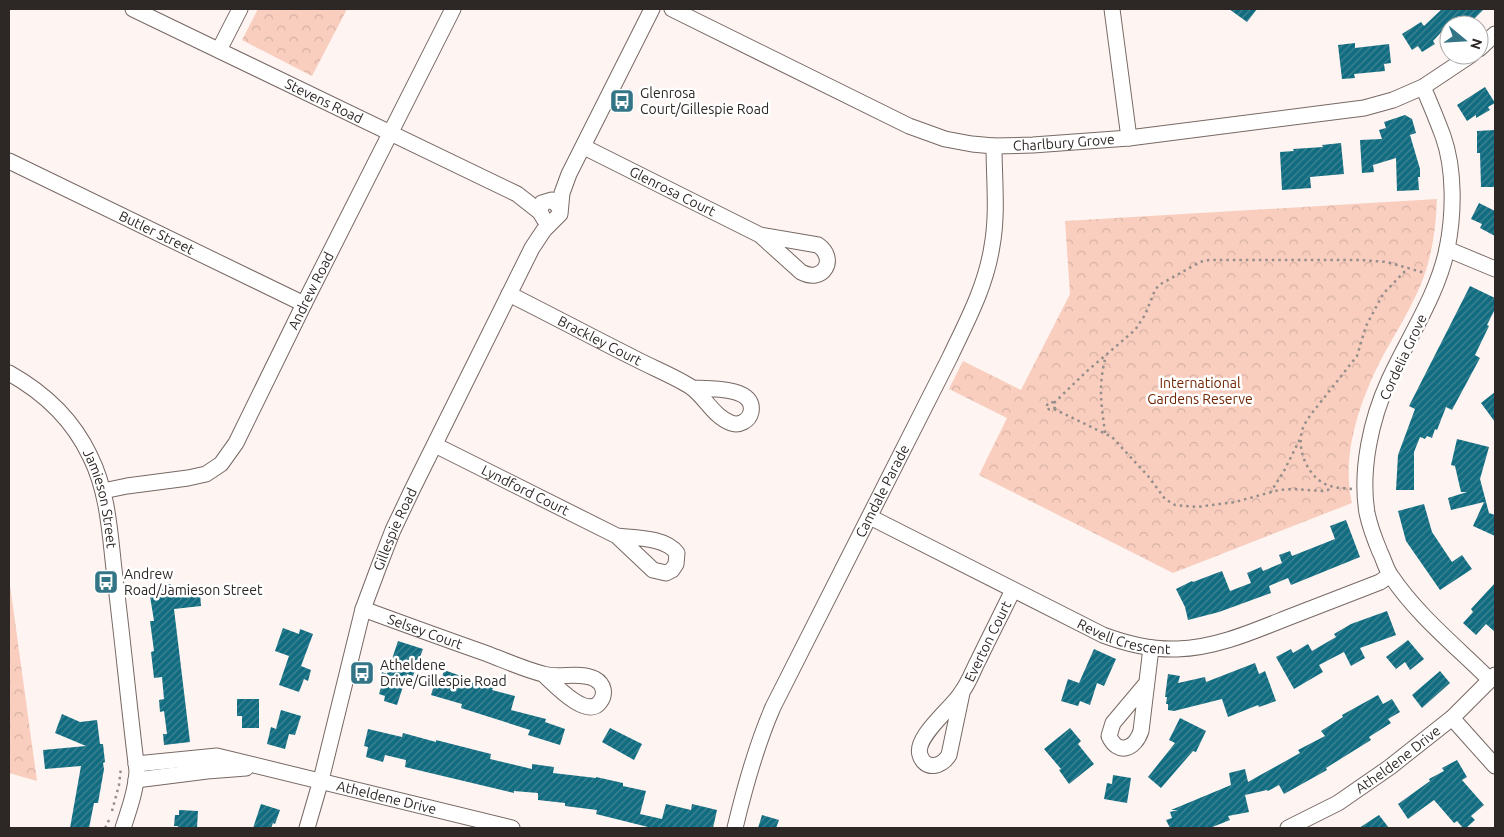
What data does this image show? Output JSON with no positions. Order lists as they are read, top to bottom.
{
  "streets": {
    "street": [
      "Stevens Road",
      "Charlbury Grove",
      "Glenrosa Court",
      "Butler Street",
      "Andrew Road",
      "Brackley Court",
      "Cordelia Grove",
      "Lyndford Court",
      "Camdale Parade",
      "Jamieson Street",
      "Gillespie Road",
      "Selsey Court",
      "Revell Crescent",
      "Everton Court",
      "Atheldene Drive"
    ]
  },
  "crossings": [
    ["Stevens Road", "Andrew Road"],
    ["Stevens Road", "Gillespie Road"],
    ["Charlbury Grove", "Cordelia Grove"],
    ["Charlbury Grove", "Camdale Parade"],
    ["Glenrosa Court", "Gillespie Road"],
    ["Butler Street", "Andrew Road"],
    ["Andrew Road", "Jamieson Street"],
    ["Brackley Court", "Gillespie Road"],
    ["Cordelia Grove", "Revell Crescent"],
    ["Cordelia Grove", "Atheldene Drive"],
    ["Lyndford Court", "Gillespie Road"],
    ["Camdale Parade", "Revell Crescent"],
    ["Jamieson Street", "Atheldene Drive"],
    ["Gillespie Road", "Selsey Court"],
    ["Gillespie Road", "Atheldene Drive"],
    ["Revell Crescent", "Everton Court"]
  ],
  "parks": ["International Gardens Reserve"],
  "places": {
    "bus stop": ["Glenrosa Court/Gillespie Road", "Andrew Road/Jamieson Street", "Atheldene Drive/Gillespie Road"]
  },
  "north": "right"
}
